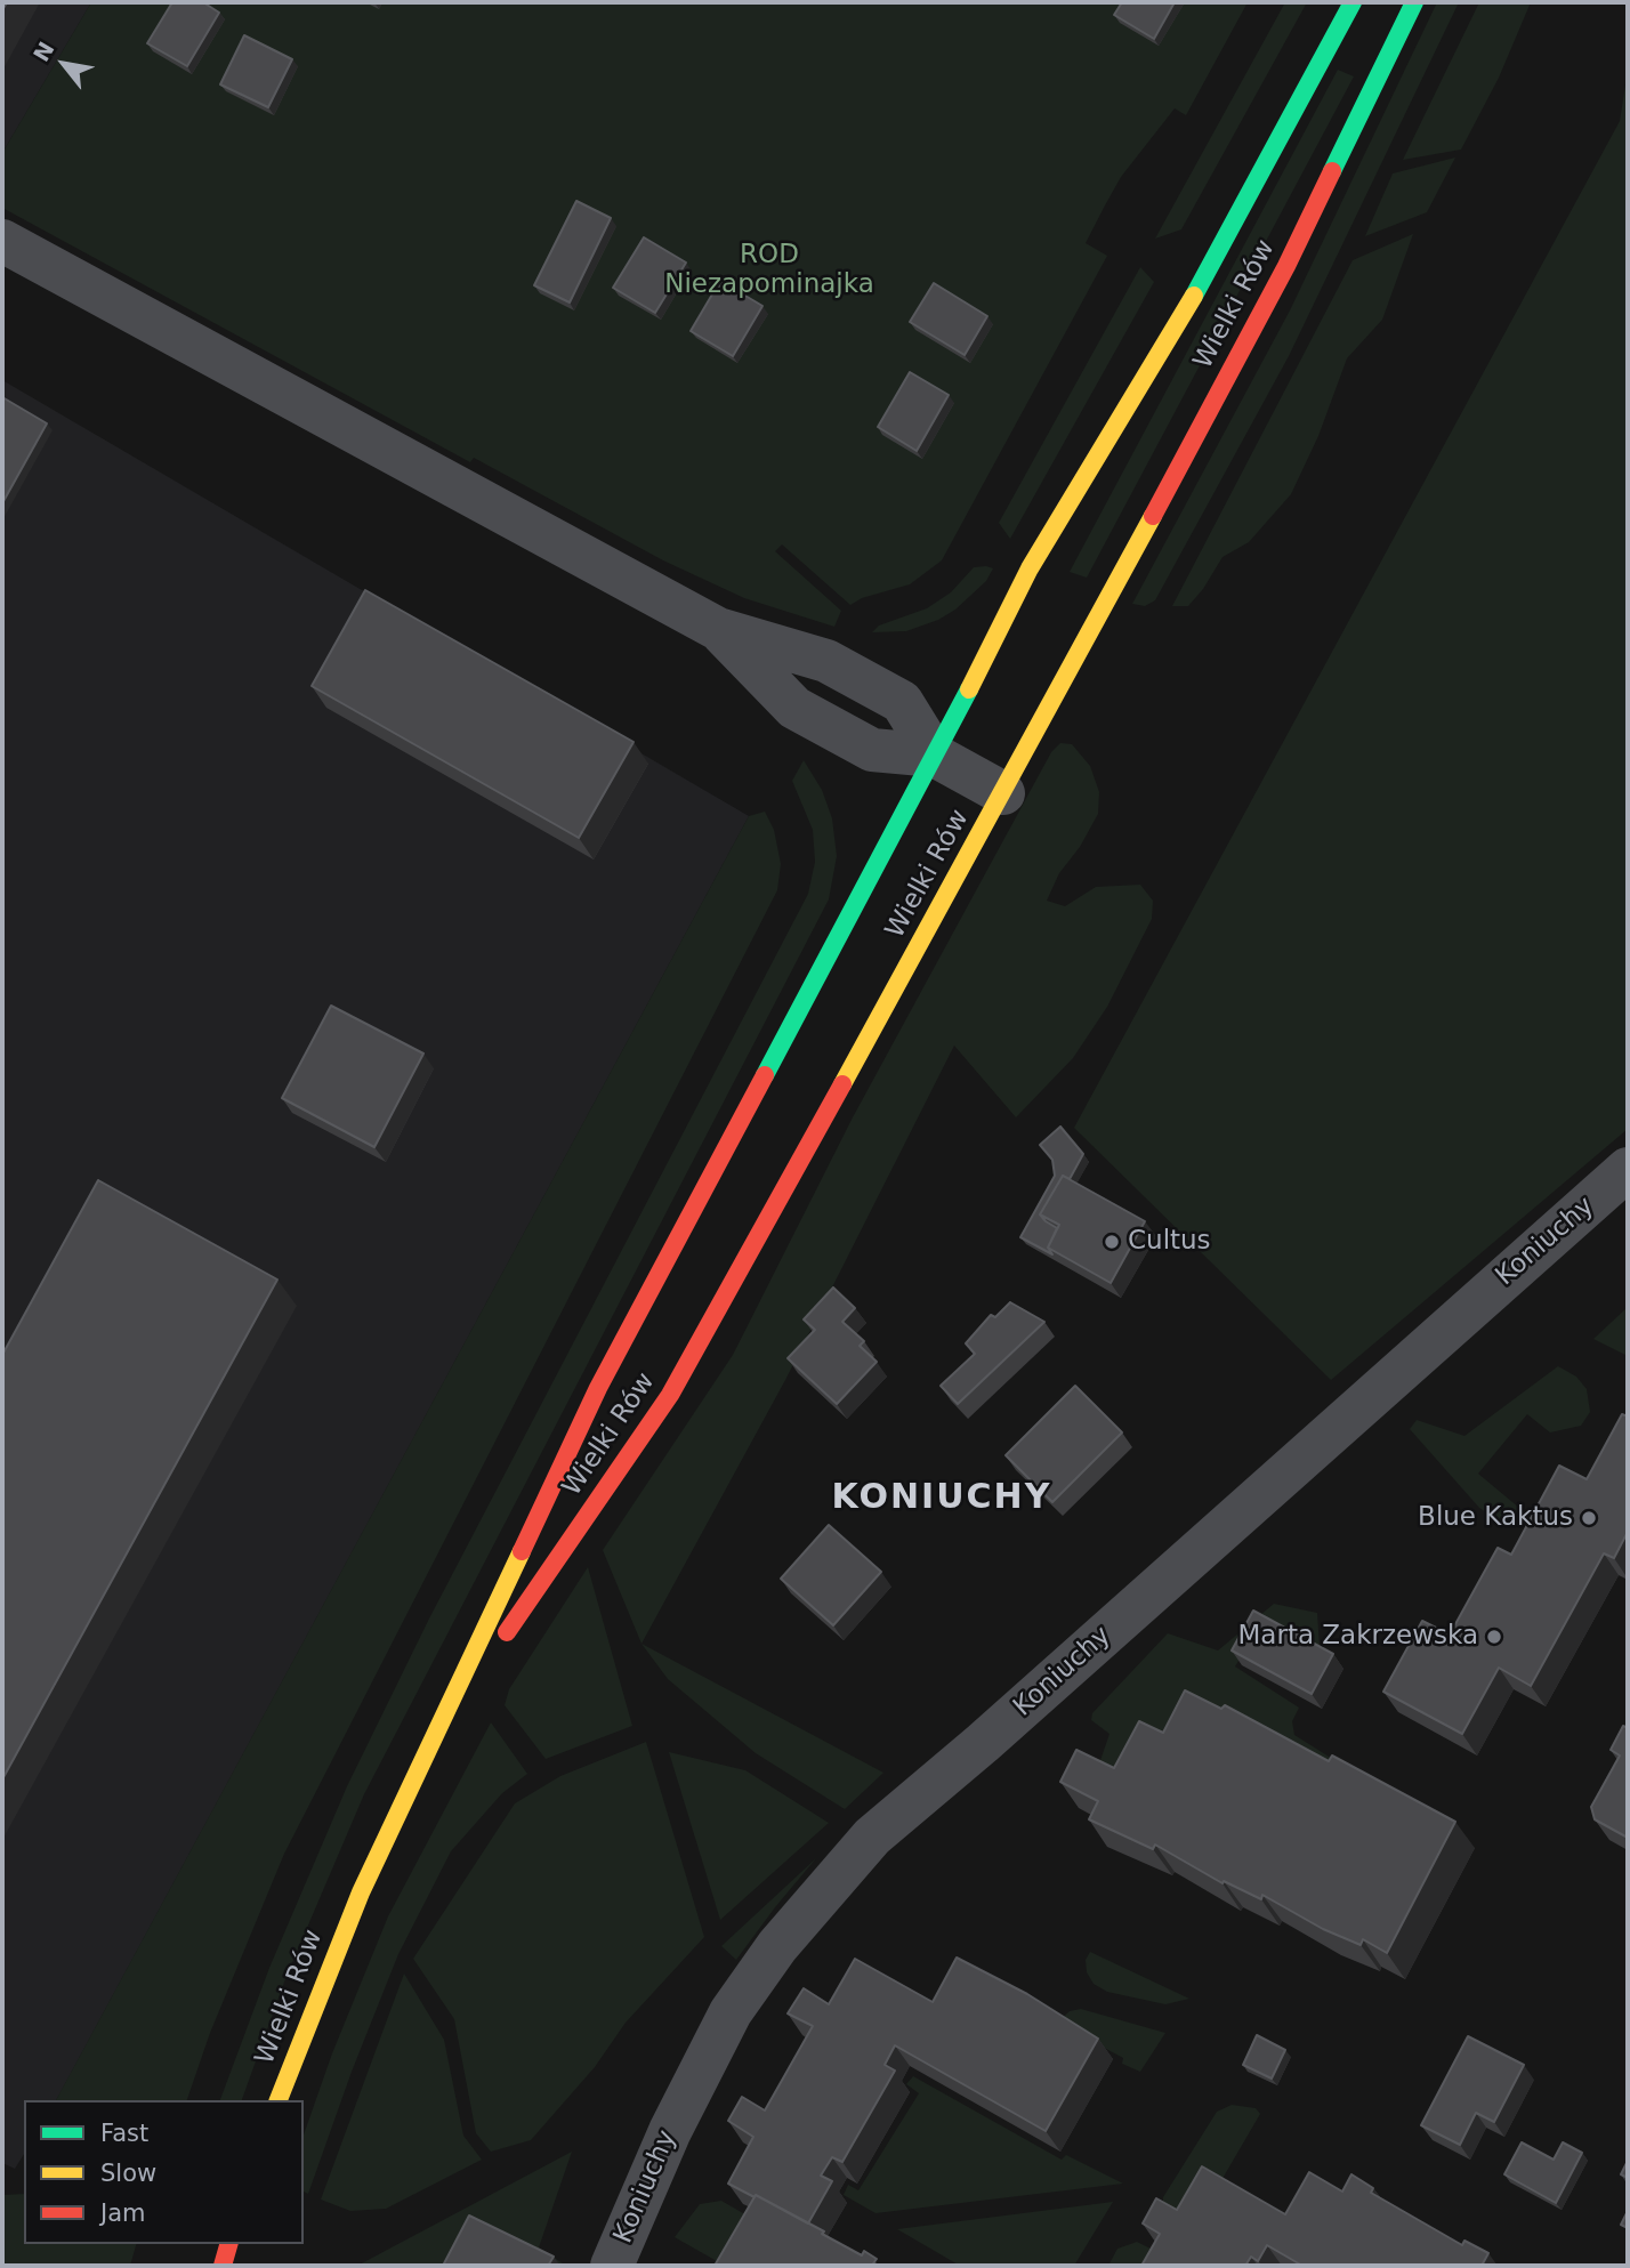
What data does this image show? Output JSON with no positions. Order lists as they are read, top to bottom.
{
  "streets": {
    "street": ["Wielki Rów", "Koniuchy"]
  },
  "districts": ["KONIUCHY"],
  "parks": ["ROD Niezapominajka"],
  "places": ["Cultus", "Blue Kaktus", "Marta Zakrzewska"],
  "legend": ["Fast", "Slow", "Jam"],
  "north": "top left"
}
